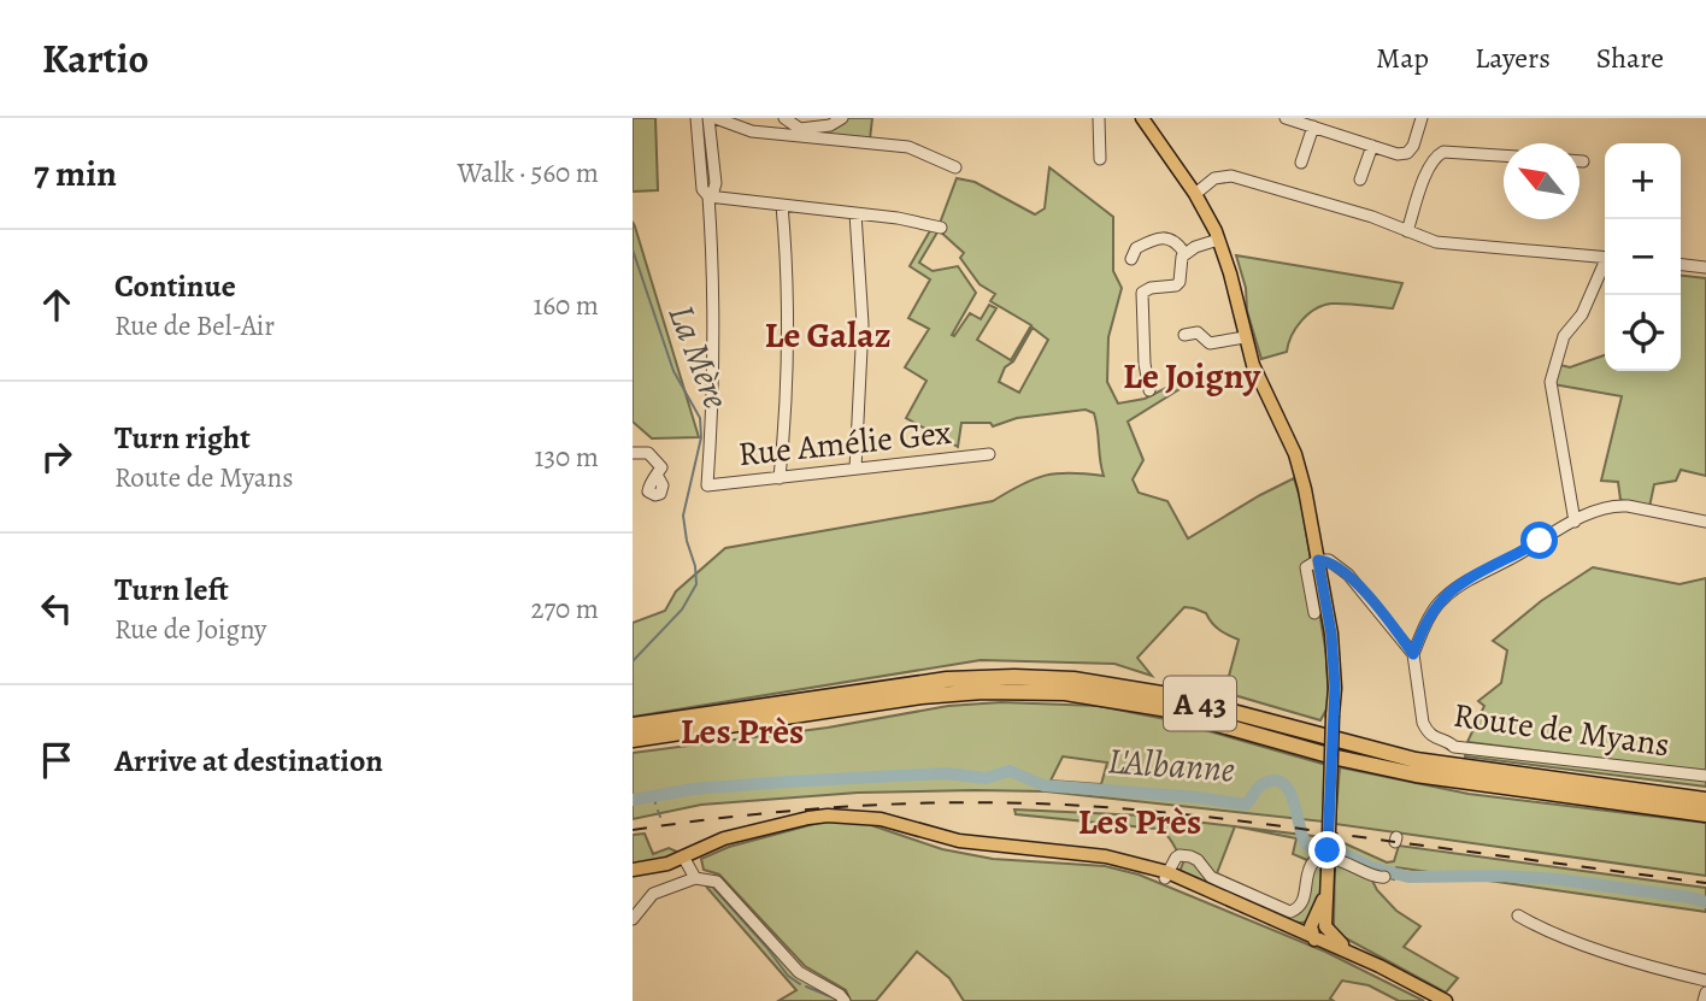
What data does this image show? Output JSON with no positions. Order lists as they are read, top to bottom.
{
  "streets": {
    "highway": ["A 43"],
    "street": ["Rue Amélie Gex", "Route de Myans"]
  },
  "districts": [
    "Le Galaz",
    "Le Joigny",
    "Les Près",
    "Les Près"
  ],
  "water": ["La Mère", "L'Albanne"],
  "north": "top left",
  "page": {
    "header": "Kartio",
    "nav": ["Map", "Layers", "Share"],
    "heading": ["7 min", "Walk · 560 m"],
    "map_buttons": ["+", "−"],
    "list": [
      ["Continue", "Rue de Bel-Air", "160 m"],
      ["Turn right", "Route de Myans", "130 m"],
      ["Turn left", "Rue de Joigny", "270 m"],
      "Arrive at destination"
    ]
  }
}
